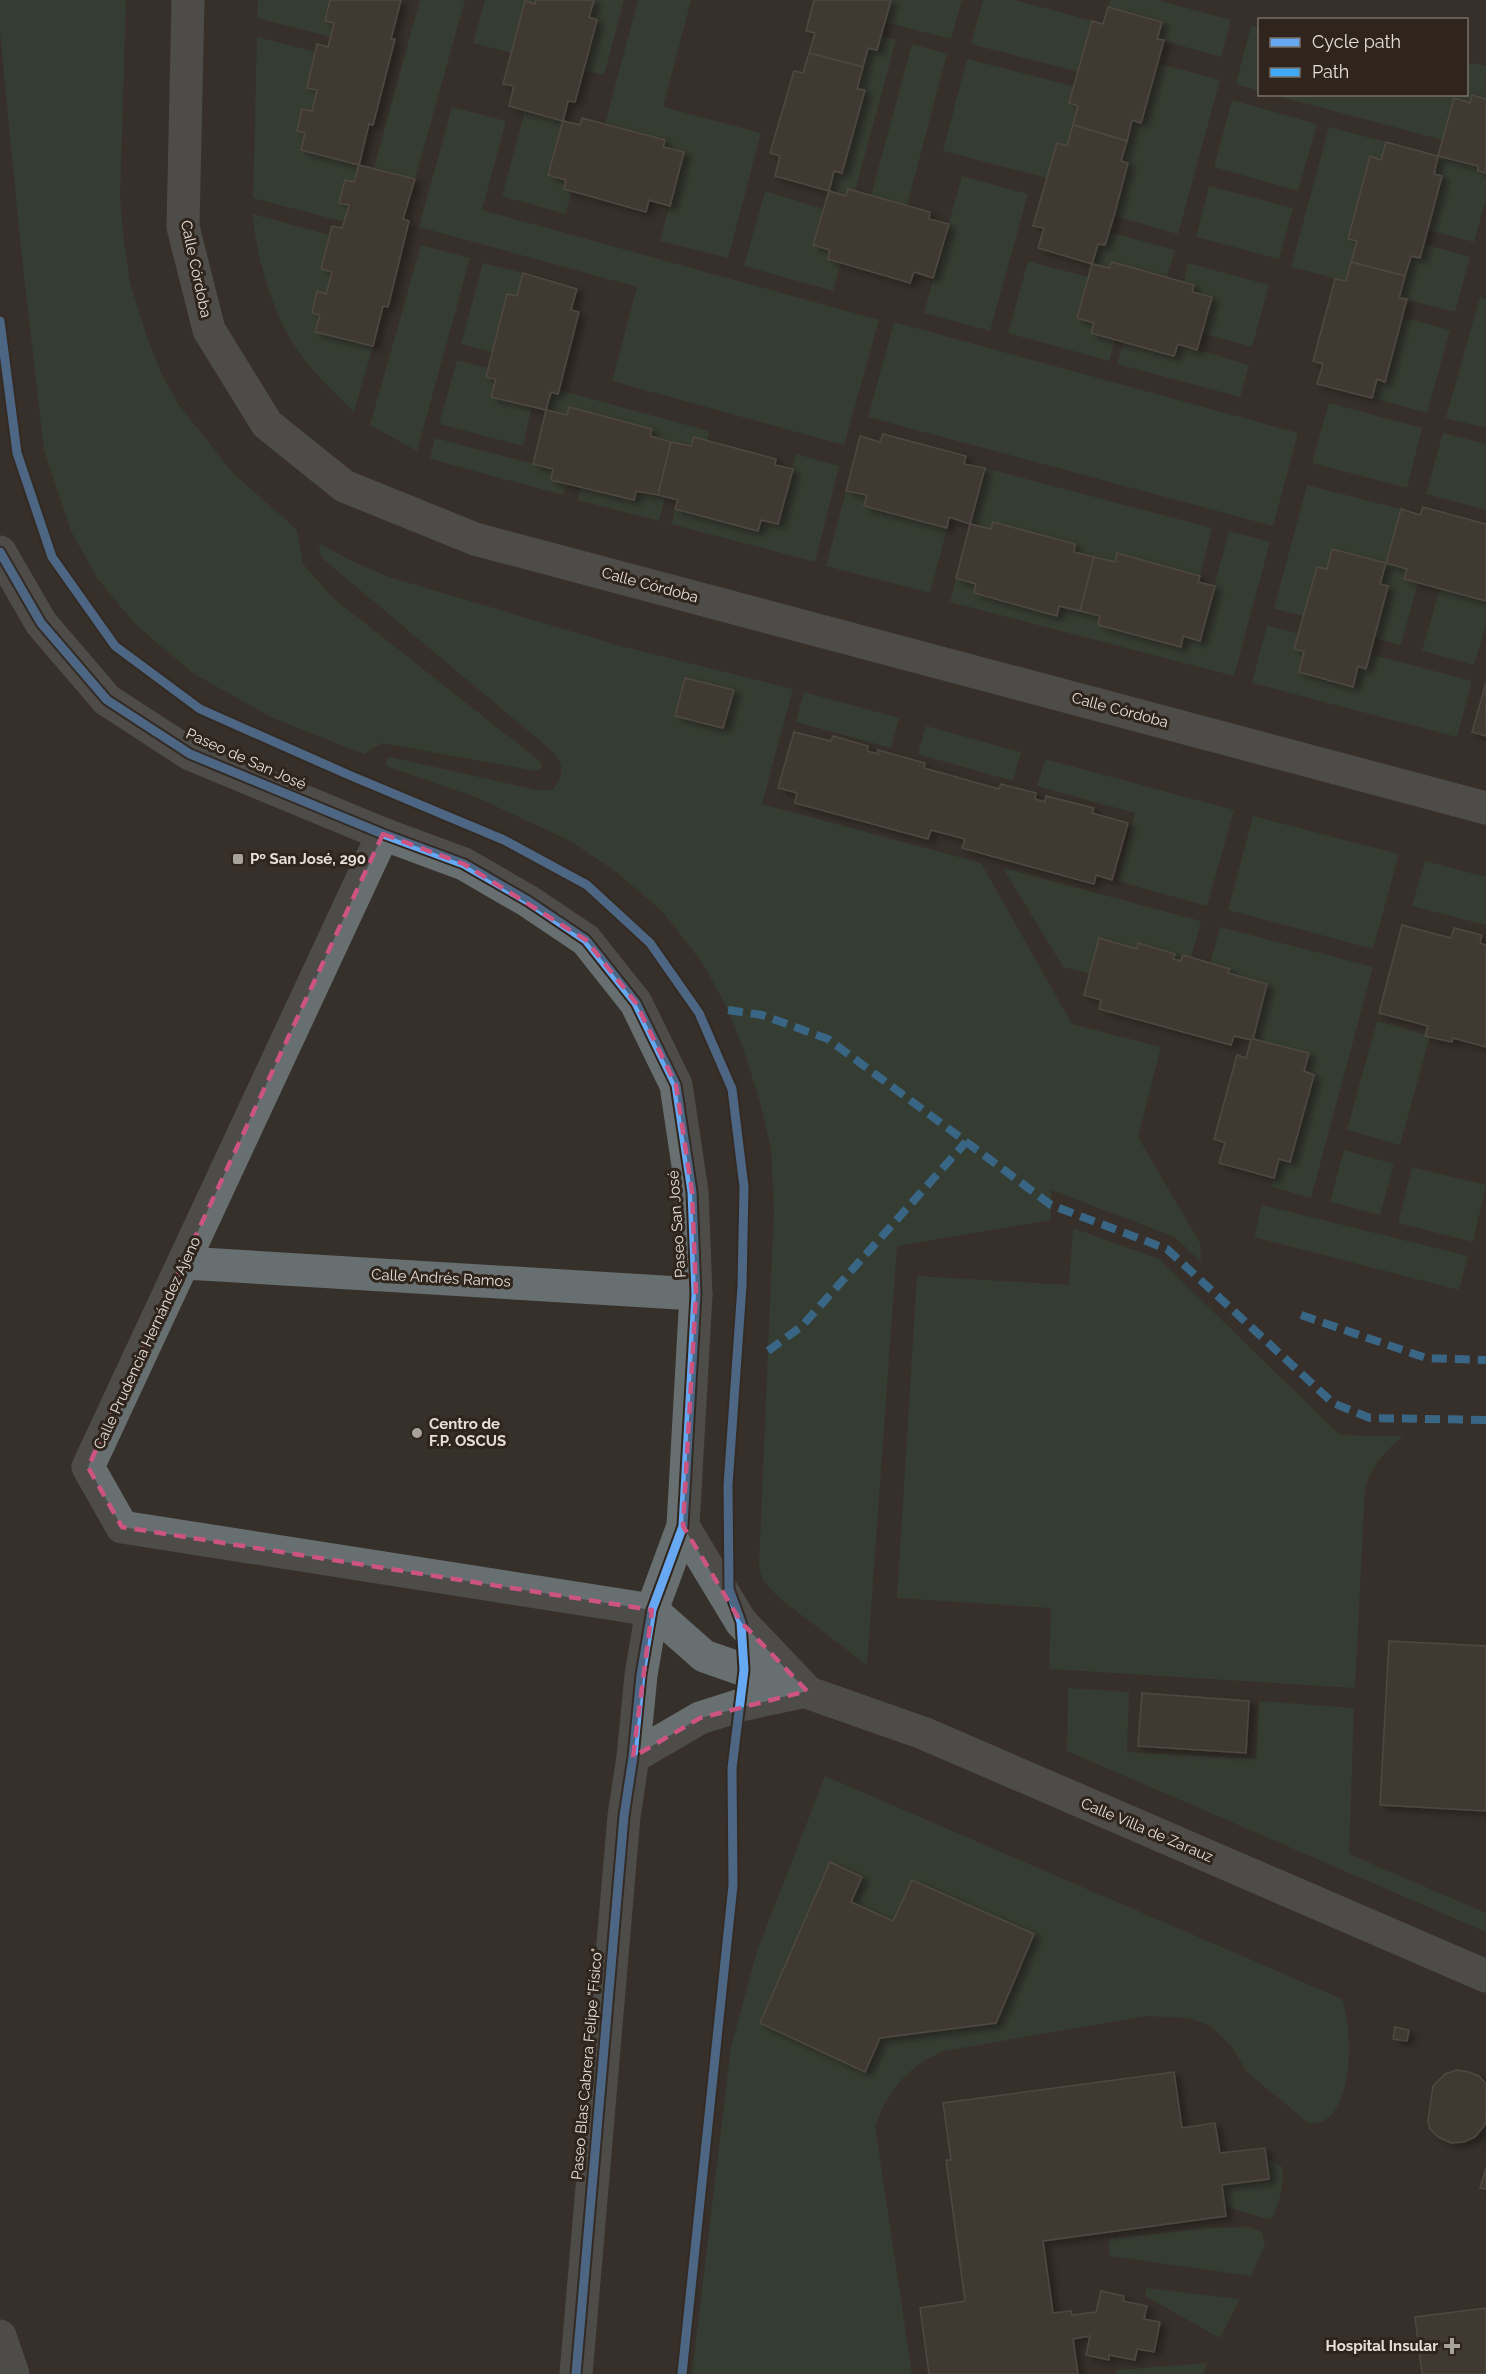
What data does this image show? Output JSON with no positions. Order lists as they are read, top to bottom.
{
  "streets": {
    "street": [
      "Calle Córdoba",
      "Paseo de San José",
      "Paseo San José",
      "Calle Andrés Ramos",
      "Calle Prudencia Hernández Ajeno",
      "Calle Villa de Zarauz",
      "Paseo Blas Cabrera Felipe \"Físico\""
    ]
  },
  "crossings": [
    ["Paseo de San José", "Paseo San José"],
    ["Paseo de San José", "Calle Prudencia Hernández Ajeno"],
    ["Paseo San José", "Calle Andrés Ramos"],
    ["Paseo San José", "Calle Prudencia Hernández Ajeno"],
    ["Paseo San José", "Calle Villa de Zarauz"],
    ["Paseo San José", "Paseo Blas Cabrera Felipe \"Físico\""],
    ["Calle Andrés Ramos", "Calle Prudencia Hernández Ajeno"],
    ["Calle Prudencia Hernández Ajeno", "Calle Villa de Zarauz"]
  ],
  "places": {
    "transit": ["Pº San José, 290"],
    "other": ["Centro de F.P. OSCUS"],
    "health": ["Hospital Insular"]
  },
  "legend": ["Cycle path", "Path"]
}
